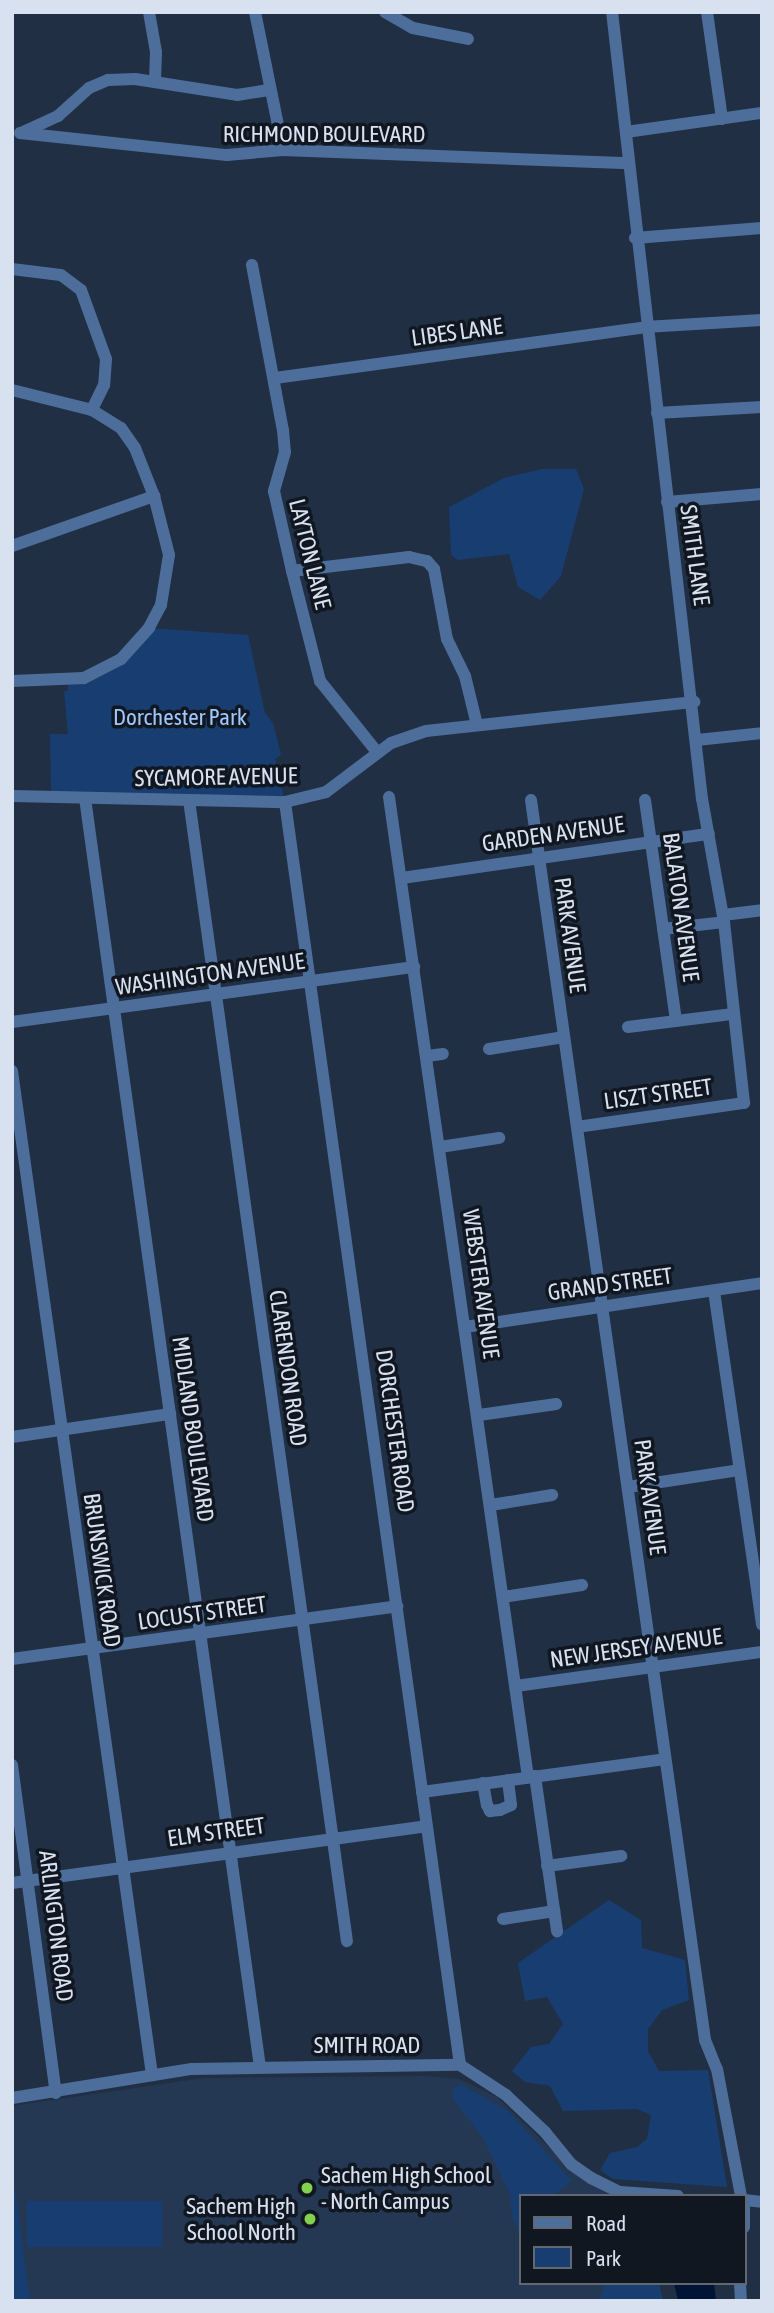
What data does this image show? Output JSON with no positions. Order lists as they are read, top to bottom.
{
  "streets": {
    "street": [
      "RICHMOND BOULEVARD",
      "LIBES LANE",
      "LAYTON LANE",
      "SMITH LANE",
      "SYCAMORE AVENUE",
      "GARDEN AVENUE",
      "BALATON AVENUE",
      "PARK AVENUE",
      "WASHINGTON AVENUE",
      "LISZT STREET",
      "WEBSTER AVENUE",
      "GRAND STREET",
      "CLARENDON ROAD",
      "MIDLAND BOULEVARD",
      "DORCHESTER ROAD",
      "BRUNSWICK ROAD",
      "LOCUST STREET",
      "NEW JERSEY AVENUE",
      "ELM STREET",
      "ARLINGTON ROAD",
      "SMITH ROAD"
    ]
  },
  "crossings": [
    ["RICHMOND BOULEVARD", "SMITH LANE"],
    ["LIBES LANE", "LAYTON LANE"],
    ["LIBES LANE", "SMITH LANE"],
    ["LAYTON LANE", "SYCAMORE AVENUE"],
    ["SMITH LANE", "SYCAMORE AVENUE"],
    ["SMITH LANE", "GARDEN AVENUE"],
    ["SMITH LANE", "LISZT STREET"],
    ["SYCAMORE AVENUE", "CLARENDON ROAD"],
    ["SYCAMORE AVENUE", "MIDLAND BOULEVARD"],
    ["SYCAMORE AVENUE", "DORCHESTER ROAD"],
    ["GARDEN AVENUE", "BALATON AVENUE"],
    ["GARDEN AVENUE", "PARK AVENUE"],
    ["GARDEN AVENUE", "WEBSTER AVENUE"],
    ["PARK AVENUE", "LISZT STREET"],
    ["PARK AVENUE", "GRAND STREET"],
    ["PARK AVENUE", "NEW JERSEY AVENUE"],
    ["WASHINGTON AVENUE", "WEBSTER AVENUE"],
    ["WASHINGTON AVENUE", "CLARENDON ROAD"],
    ["WASHINGTON AVENUE", "MIDLAND BOULEVARD"],
    ["WASHINGTON AVENUE", "DORCHESTER ROAD"],
    ["WEBSTER AVENUE", "GRAND STREET"],
    ["WEBSTER AVENUE", "NEW JERSEY AVENUE"],
    ["CLARENDON ROAD", "LOCUST STREET"],
    ["CLARENDON ROAD", "ELM STREET"],
    ["MIDLAND BOULEVARD", "LOCUST STREET"],
    ["MIDLAND BOULEVARD", "ELM STREET"],
    ["MIDLAND BOULEVARD", "SMITH ROAD"],
    ["DORCHESTER ROAD", "LOCUST STREET"],
    ["DORCHESTER ROAD", "ELM STREET"],
    ["DORCHESTER ROAD", "SMITH ROAD"],
    ["BRUNSWICK ROAD", "LOCUST STREET"],
    ["BRUNSWICK ROAD", "ELM STREET"],
    ["BRUNSWICK ROAD", "SMITH ROAD"],
    ["ELM STREET", "ARLINGTON ROAD"],
    ["ARLINGTON ROAD", "SMITH ROAD"]
  ],
  "parks": ["Dorchester Park"],
  "places": ["Sachem High School - North Campus", "Sachem High School North"],
  "legend": ["Road", "Park"]
}
